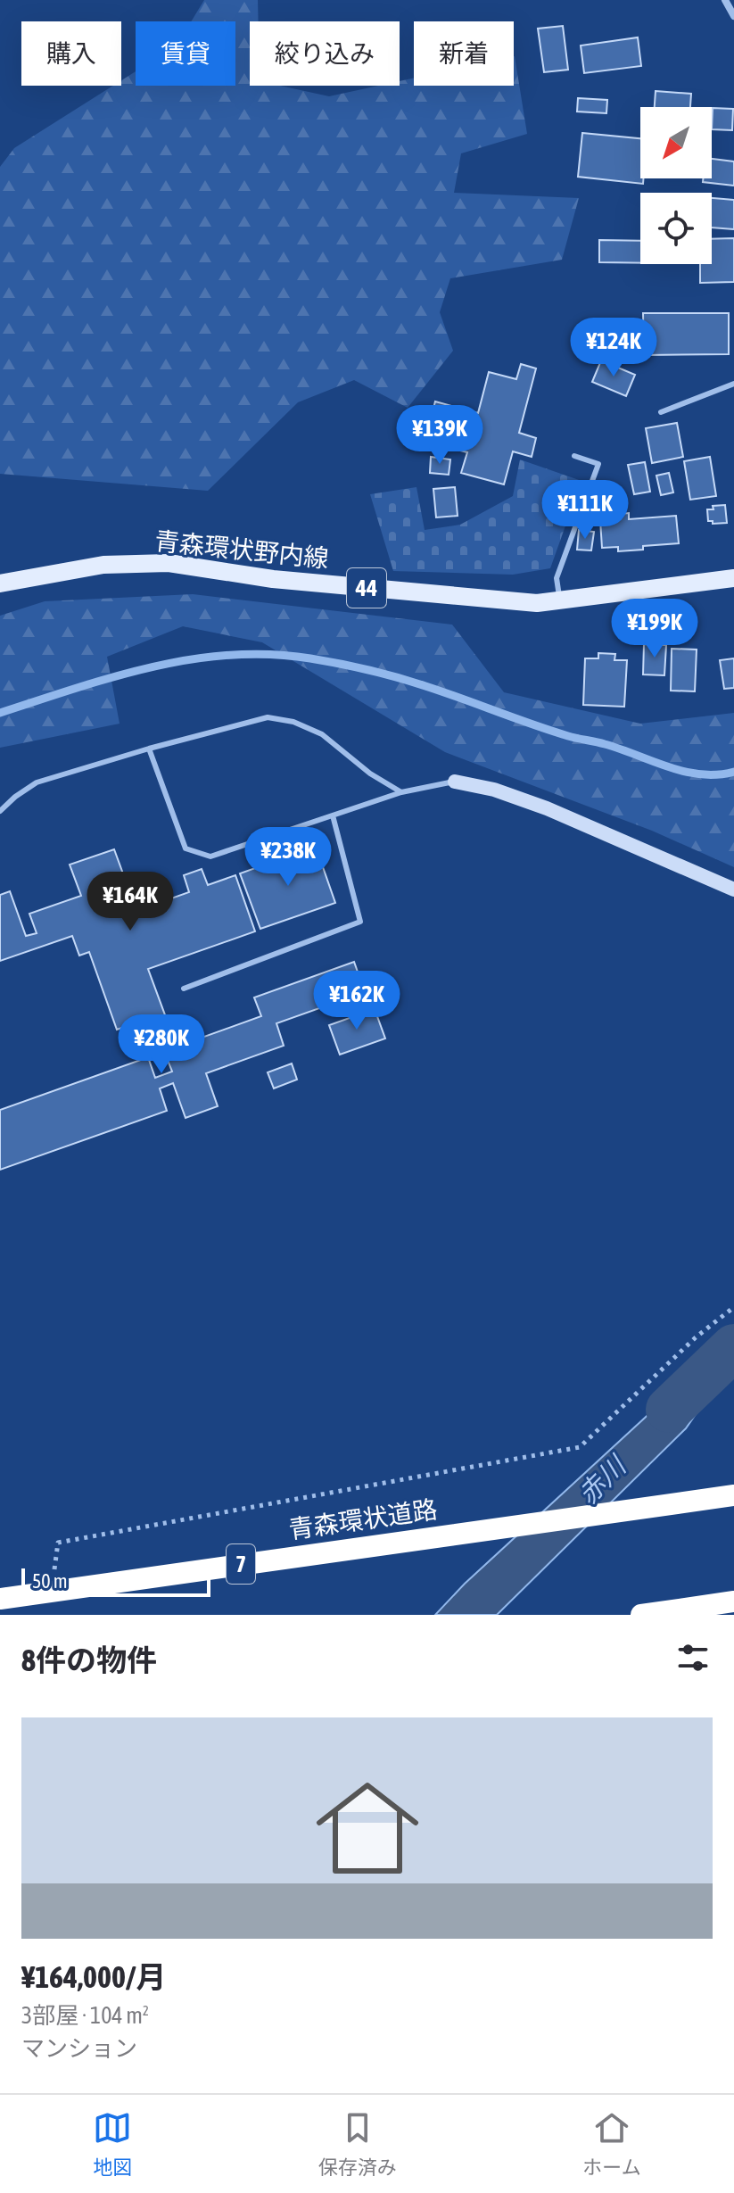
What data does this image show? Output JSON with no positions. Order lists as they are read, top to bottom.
{
  "streets": {
    "highway": ["青森環状道路", "7"],
    "main road": ["青森環状野内線", "44"]
  },
  "water": ["赤川"],
  "scale_bar": "50 m",
  "north": "bottom left",
  "page": {
    "chip": [
      "購入",
      "賃貸",
      "絞り込み",
      "新着"
    ],
    "price": [
      "¥124K",
      "¥139K",
      "¥111K",
      "¥199K",
      "¥238K",
      "¥164K",
      "¥162K",
      "¥280K"
    ],
    "scale": "50 m",
    "heading": "8件の物件",
    "list": [
      {
        "name": "¥164,000/月",
        "note": "3部屋 · 104 m² · マンション"
      }
    ],
    "tabs": ["地図", "保存済み", "ホーム"]
  }
}
